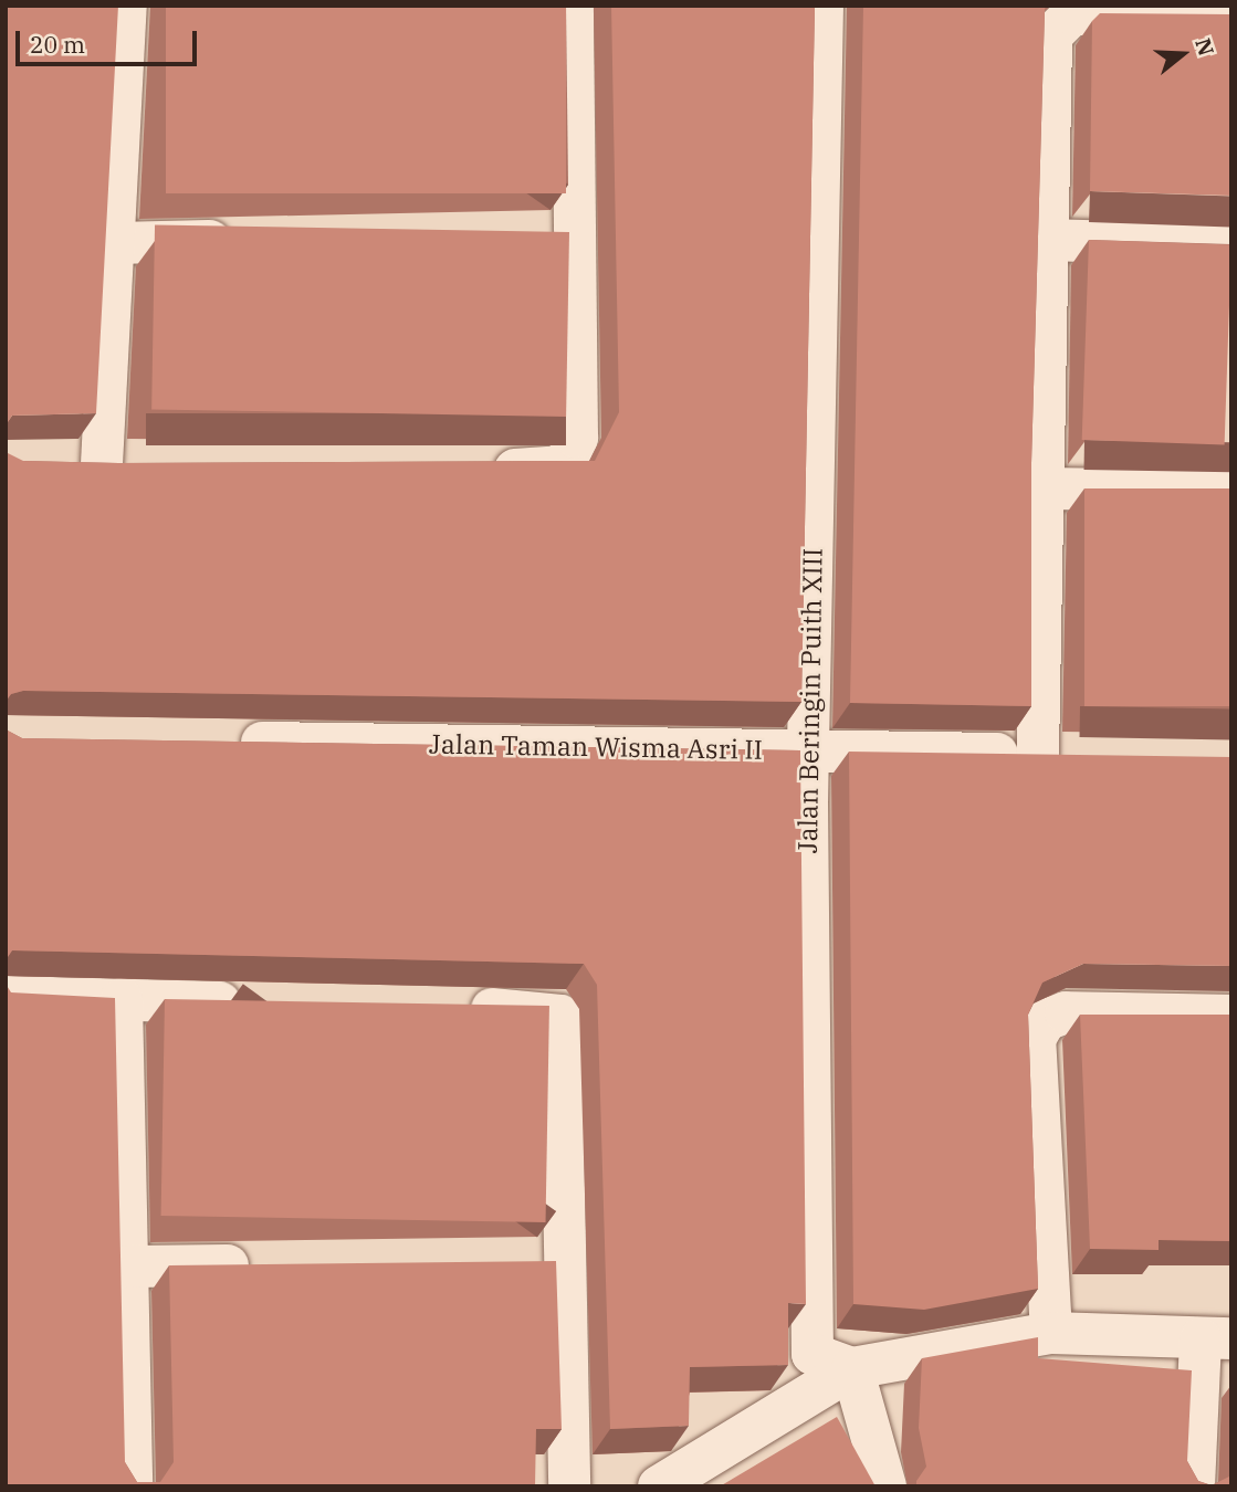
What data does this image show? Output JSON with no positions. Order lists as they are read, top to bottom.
{
  "streets": {
    "street": ["Jalan Beringin Puith XIII", "Jalan Taman Wisma Asri II"]
  },
  "crossings": [
    ["Jalan Beringin Puith XIII", "Jalan Taman Wisma Asri II"]
  ],
  "scale_bar": "20 m",
  "north": "right"
}
